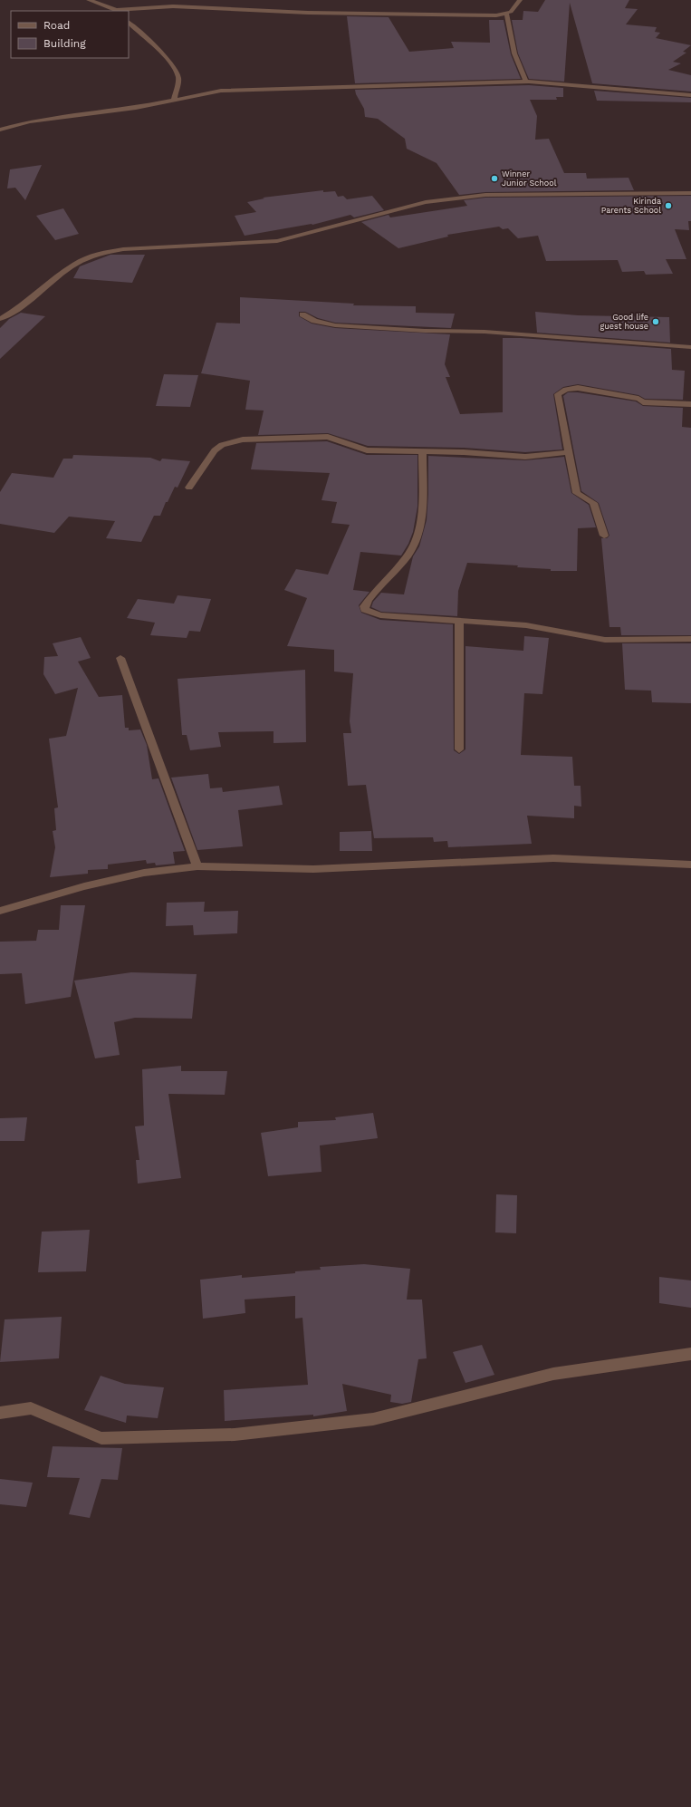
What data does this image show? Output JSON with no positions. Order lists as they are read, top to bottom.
{
  "places": ["Winner Junior School", "Kirinda Parents School", "Good life guest house"],
  "legend": ["Road", "Building"]
}
